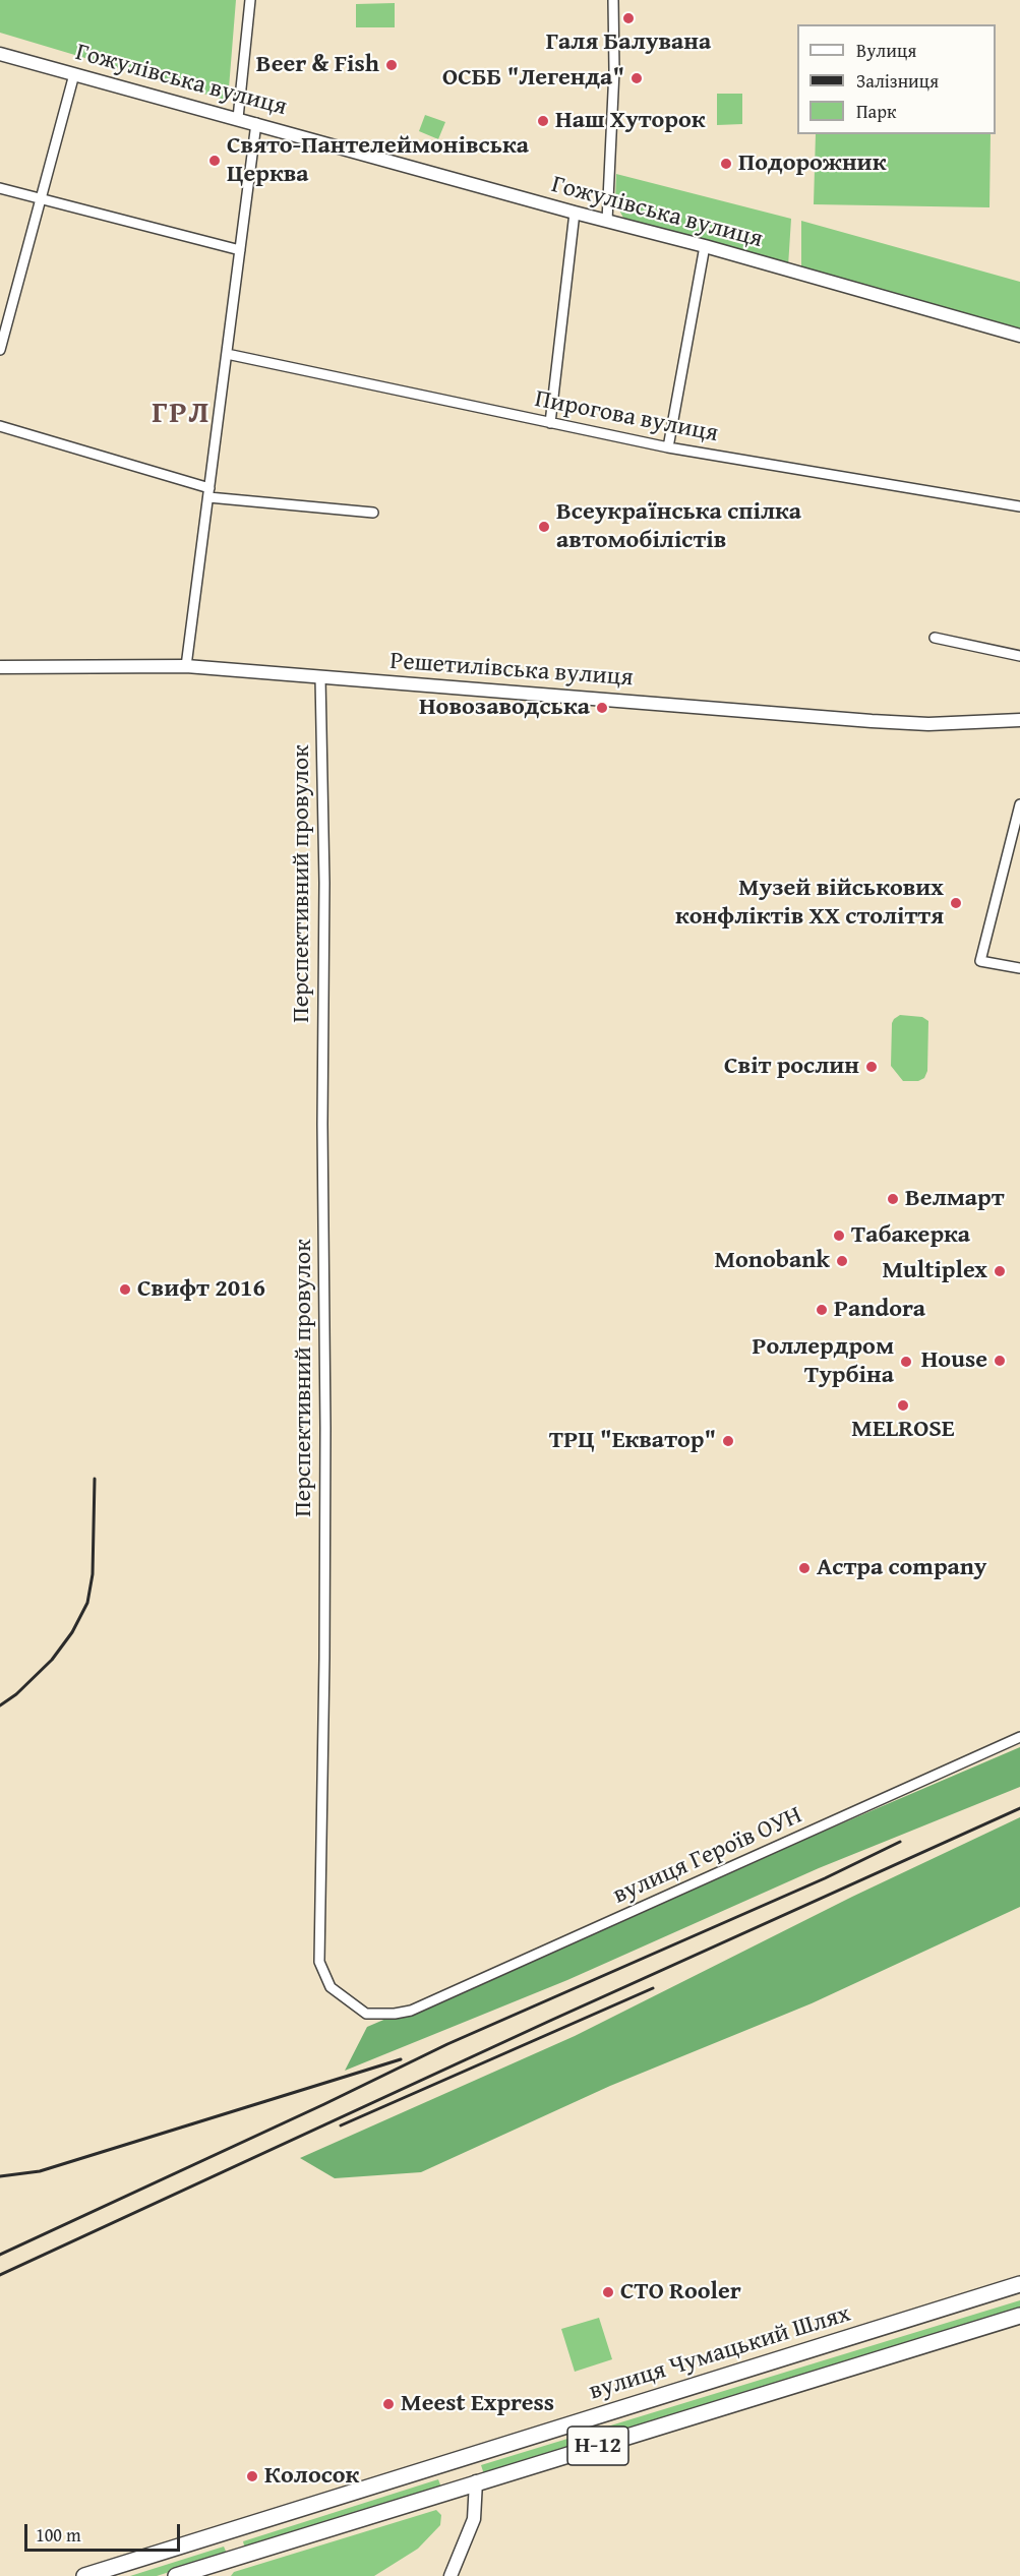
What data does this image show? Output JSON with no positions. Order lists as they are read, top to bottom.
{
  "streets": {
    "main road": ["вулиця Чумацький Шлях", "Н-12"],
    "street": [
      "Гожулівська вулиця",
      "Пирогова вулиця",
      "Решетилівська вулиця",
      "Перспективний провулок",
      "вулиця Героїв ОУН"
    ]
  },
  "crossings": [
    ["Решетилівська вулиця", "Перспективний провулок"],
    ["Перспективний провулок", "вулиця Героїв ОУН"]
  ],
  "districts": ["ГРЛ"],
  "places": [
    "Галя Балувана",
    "Beer & Fish",
    "ОСББ \"Легенда\"",
    "Наш Хуторок",
    "Свято-Пантелеймонівська Церква",
    "Подорожник",
    "Всеукраїнська спілка автомобілістів",
    "Новозаводська",
    "Музей військових конфліктів ХХ століття",
    "Світ рослин",
    "Велмарт",
    "Табакерка",
    "Monobank",
    "Multiplex",
    "Свифт 2016",
    "Pandora",
    "House",
    "Роллердром Турбіна",
    "MELROSE",
    "ТРЦ \"Екватор\"",
    "Астра company",
    "СТО Rooler",
    "Meest Express",
    "Колосок"
  ],
  "legend": ["Вулиця", "Залізниця", "Парк"],
  "scale_bar": "100 m"
}
